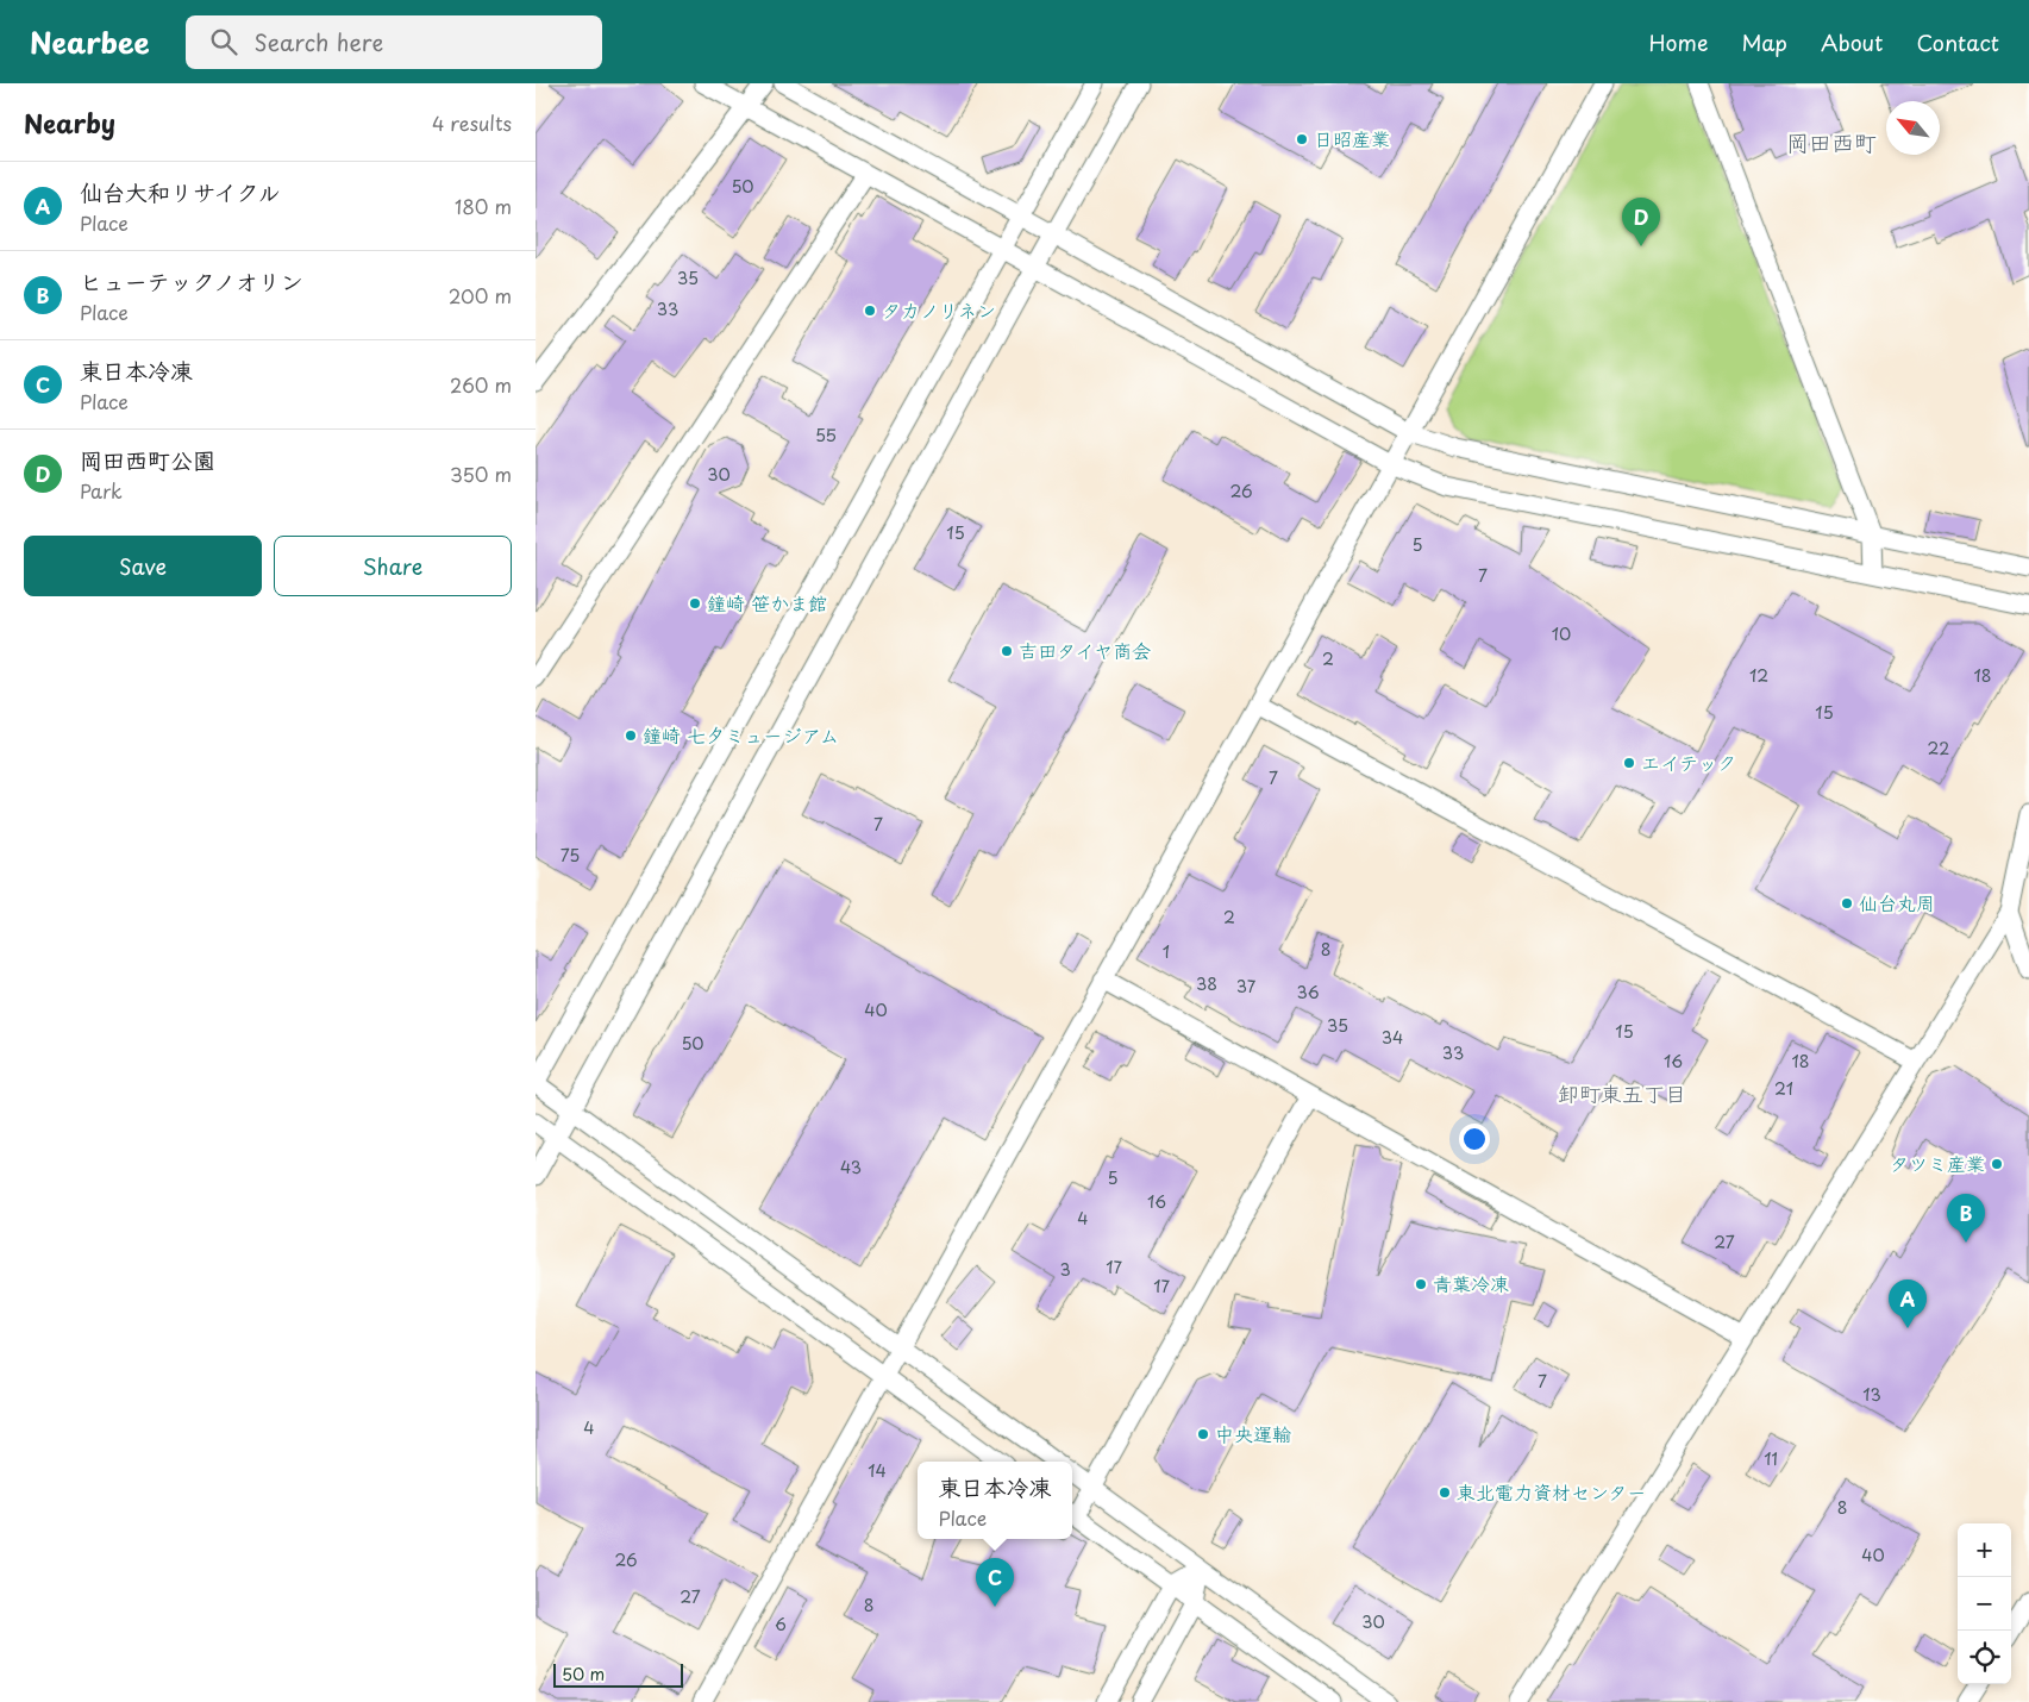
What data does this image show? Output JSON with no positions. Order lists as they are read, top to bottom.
{
  "districts": ["岡田西町", "卸町東五丁目"],
  "places": [
    "日昭産業",
    "タカノリネン",
    "鐘崎 笹かま館",
    "吉田タイヤ商会",
    "鐘崎 七夕ミュージアム",
    "エイテック",
    "仙台丸周",
    "タツミ産業",
    "青葉冷凍",
    "中央運輸",
    "東北電力資材センター"
  ],
  "house_numbers": [
    "50",
    "35",
    "33",
    "55",
    "30",
    "26",
    "15",
    "5",
    "7",
    "10",
    "2",
    "12",
    "18",
    "15",
    "22",
    "7",
    "7",
    "75",
    "2",
    "8",
    "1",
    "38",
    "37",
    "36",
    "40",
    "35",
    "15",
    "34",
    "50",
    "33",
    "16",
    "18",
    "21",
    "43",
    "5",
    "16",
    "4",
    "27",
    "17",
    "3",
    "17",
    "7",
    "13",
    "4",
    "11",
    "14",
    "8",
    "40",
    "26",
    "27",
    "8",
    "30",
    "6"
  ],
  "scale_bar": "50 m",
  "north": "top left",
  "page": {
    "header": "Nearbee",
    "search": "Search here",
    "nav": [
      "Home",
      "Map",
      "About",
      "Contact"
    ],
    "heading": ["Nearby", "4 results"],
    "list": [
      {
        "mark": "A",
        "name": "仙台大和リサイクル",
        "note": "Place",
        "value": "180 m"
      },
      {
        "mark": "B",
        "name": "ヒューテックノオリン",
        "note": "Place",
        "value": "200 m"
      },
      {
        "mark": "C",
        "name": "東日本冷凍",
        "note": "Place",
        "value": "260 m"
      },
      {
        "mark": "D",
        "name": "岡田西町公園",
        "note": "Park",
        "value": "350 m"
      }
    ],
    "pins": [
      "D",
      "B",
      "A",
      "C"
    ],
    "buttons": ["Save", "Share"],
    "popup": ["東日本冷凍", "Place"],
    "map_buttons": ["+", "−"],
    "scale": "50 m"
  }
}
